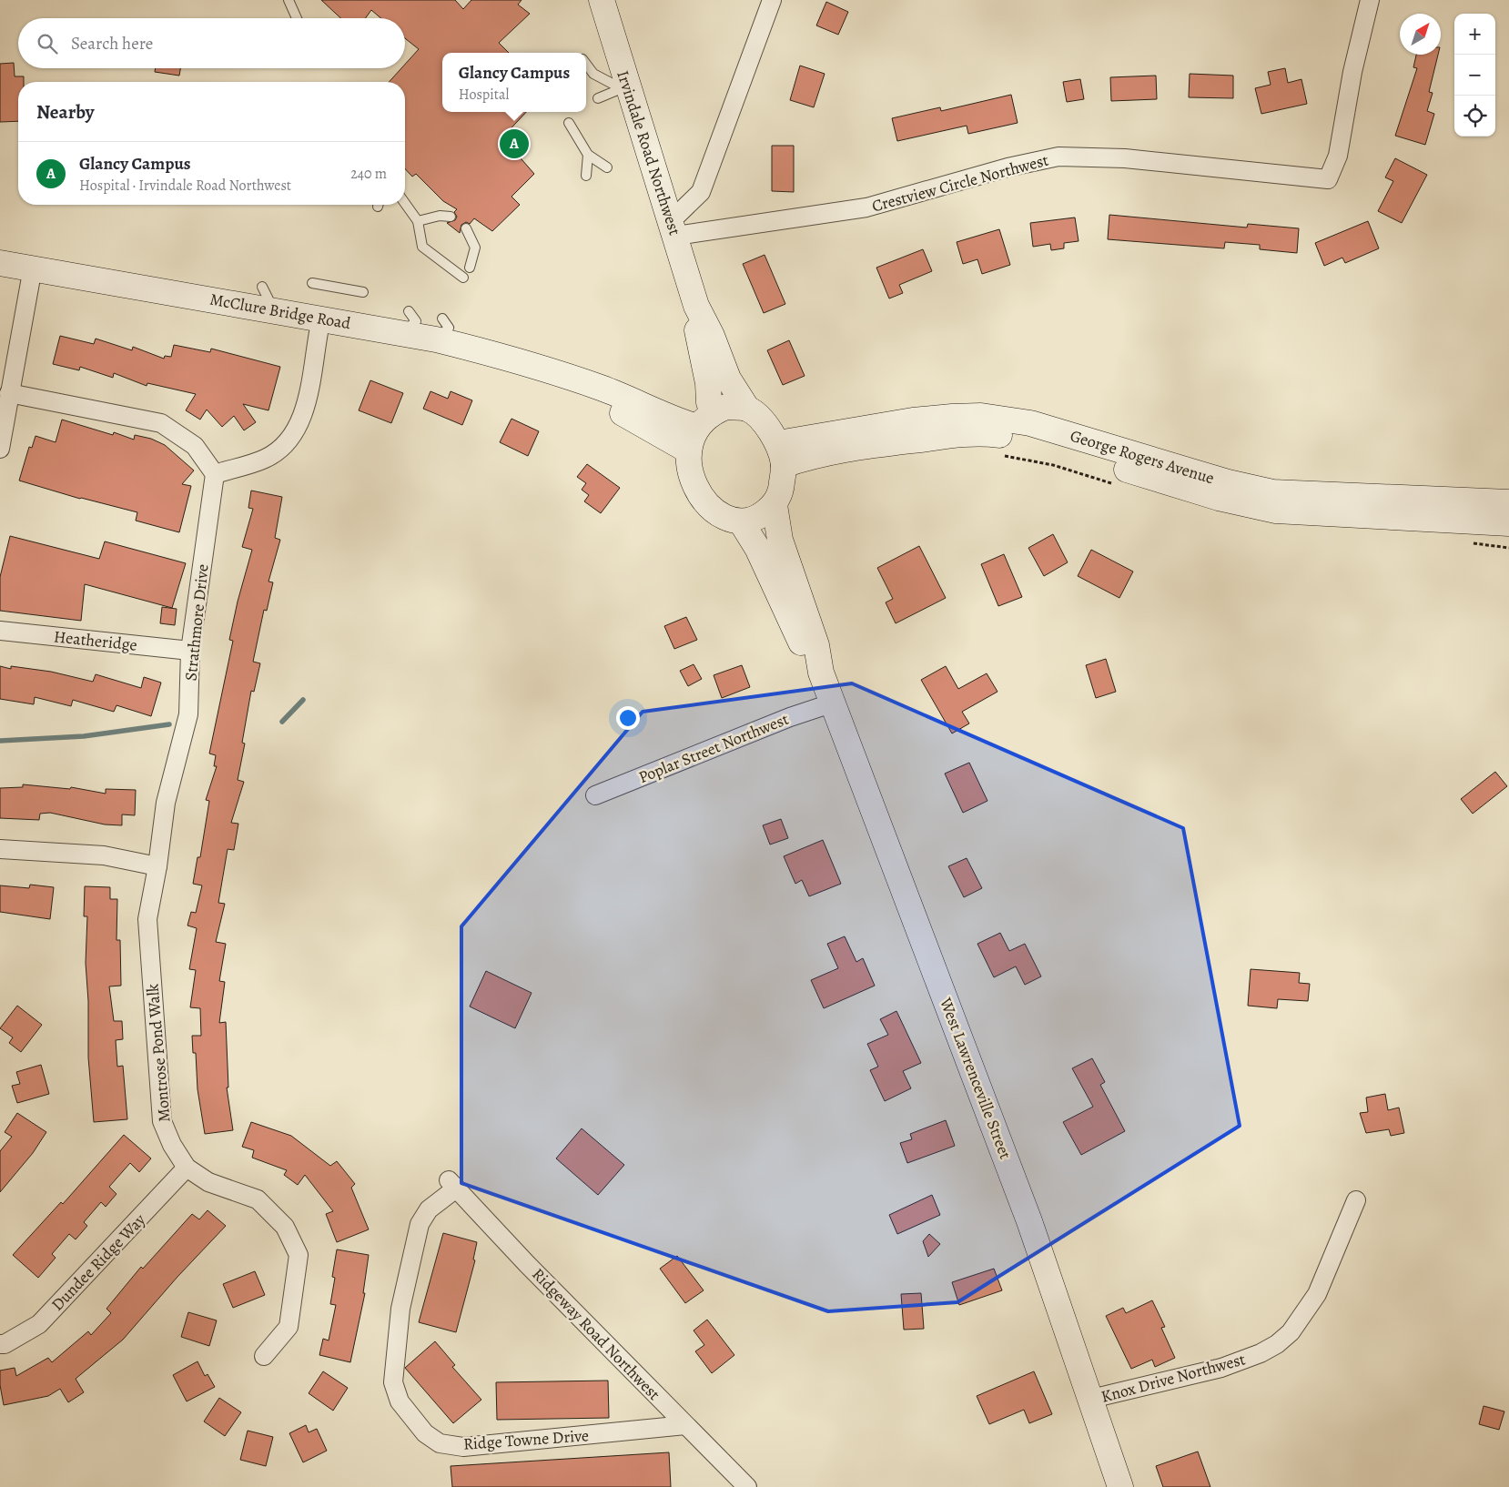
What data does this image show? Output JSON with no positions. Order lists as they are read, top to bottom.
{
  "streets": {
    "street": [
      "Irvindale Road Northwest",
      "Crestview Circle Northwest",
      "McClure Bridge Road",
      "George Rogers Avenue",
      "Strathmore Drive",
      "Heatheridge",
      "Poplar Street Northwest",
      "Montrose Pond Walk",
      "West Lawrenceville Street",
      "Dundee Ridge Way",
      "Ridgeway Road Northwest",
      "Knox Drive Northwest",
      "Ridge Towne Drive"
    ]
  },
  "crossings": [
    ["Irvindale Road Northwest", "Crestview Circle Northwest"],
    ["Irvindale Road Northwest", "McClure Bridge Road"],
    ["Irvindale Road Northwest", "George Rogers Avenue"],
    ["Irvindale Road Northwest", "West Lawrenceville Street"],
    ["McClure Bridge Road", "George Rogers Avenue"],
    ["McClure Bridge Road", "West Lawrenceville Street"],
    ["George Rogers Avenue", "West Lawrenceville Street"],
    ["Strathmore Drive", "Heatheridge"],
    ["Strathmore Drive", "Montrose Pond Walk"],
    ["Poplar Street Northwest", "West Lawrenceville Street"],
    ["Montrose Pond Walk", "Dundee Ridge Way"],
    ["West Lawrenceville Street", "Knox Drive Northwest"],
    ["Ridgeway Road Northwest", "Ridge Towne Drive"]
  ],
  "north": "top right",
  "page": {
    "map_buttons": ["+", "−"],
    "search": "Search here",
    "popup": ["Glancy Campus", "Hospital"],
    "heading": "Nearby",
    "pins": "A",
    "list": [
      {
        "mark": "A",
        "name": "Glancy Campus",
        "note": "Hospital · Irvindale Road Northwest",
        "value": "240 m"
      }
    ]
  }
}
